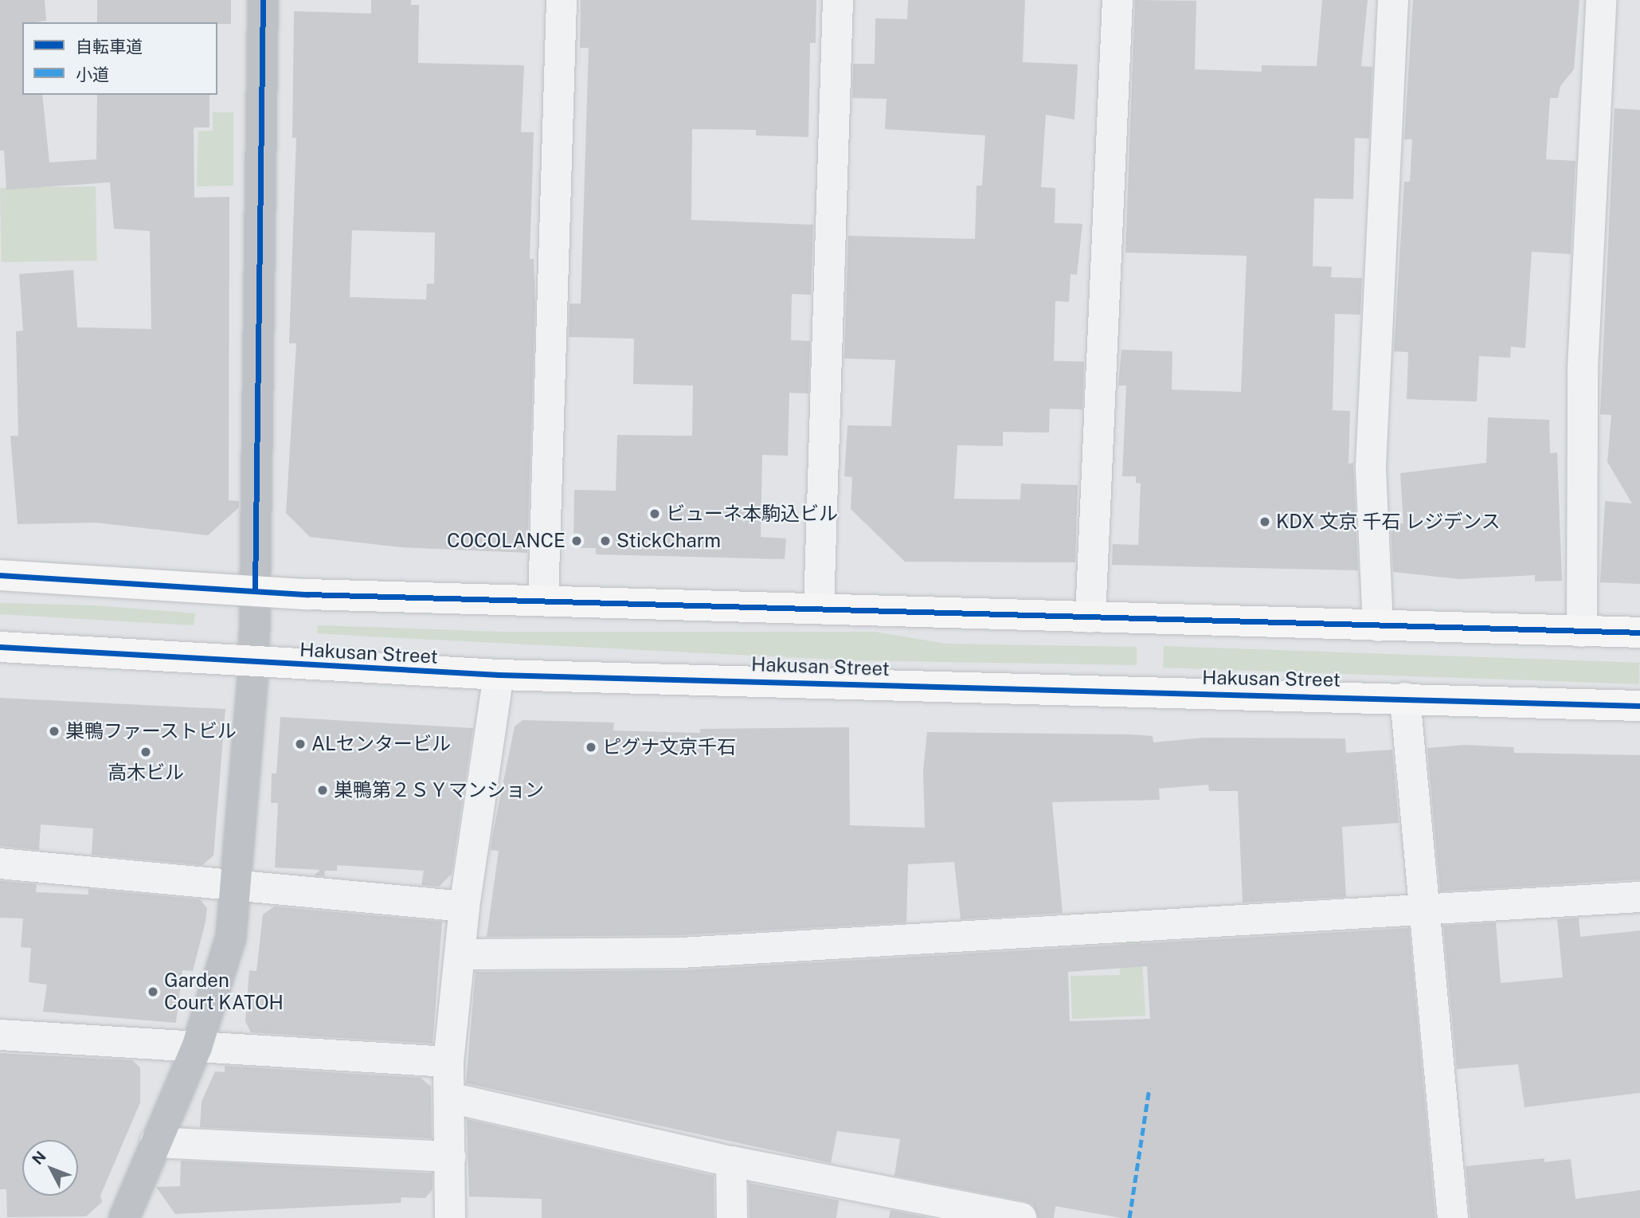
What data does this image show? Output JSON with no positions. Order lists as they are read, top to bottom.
{
  "streets": {
    "highway": ["Hakusan Street"]
  },
  "places": [
    "ビューネ本駒込ビル",
    "KDX 文京 千石 レジデンス",
    "COCOLANCE",
    "StickCharm",
    "巣鴨ファーストビル",
    "ALセンタービル",
    "ピグナ文京千石",
    "高木ビル",
    "巣鴨第２ＳＹマンション",
    "Garden Court KATOH"
  ],
  "legend": ["自転車道", "小道"],
  "north": "top left"
}
